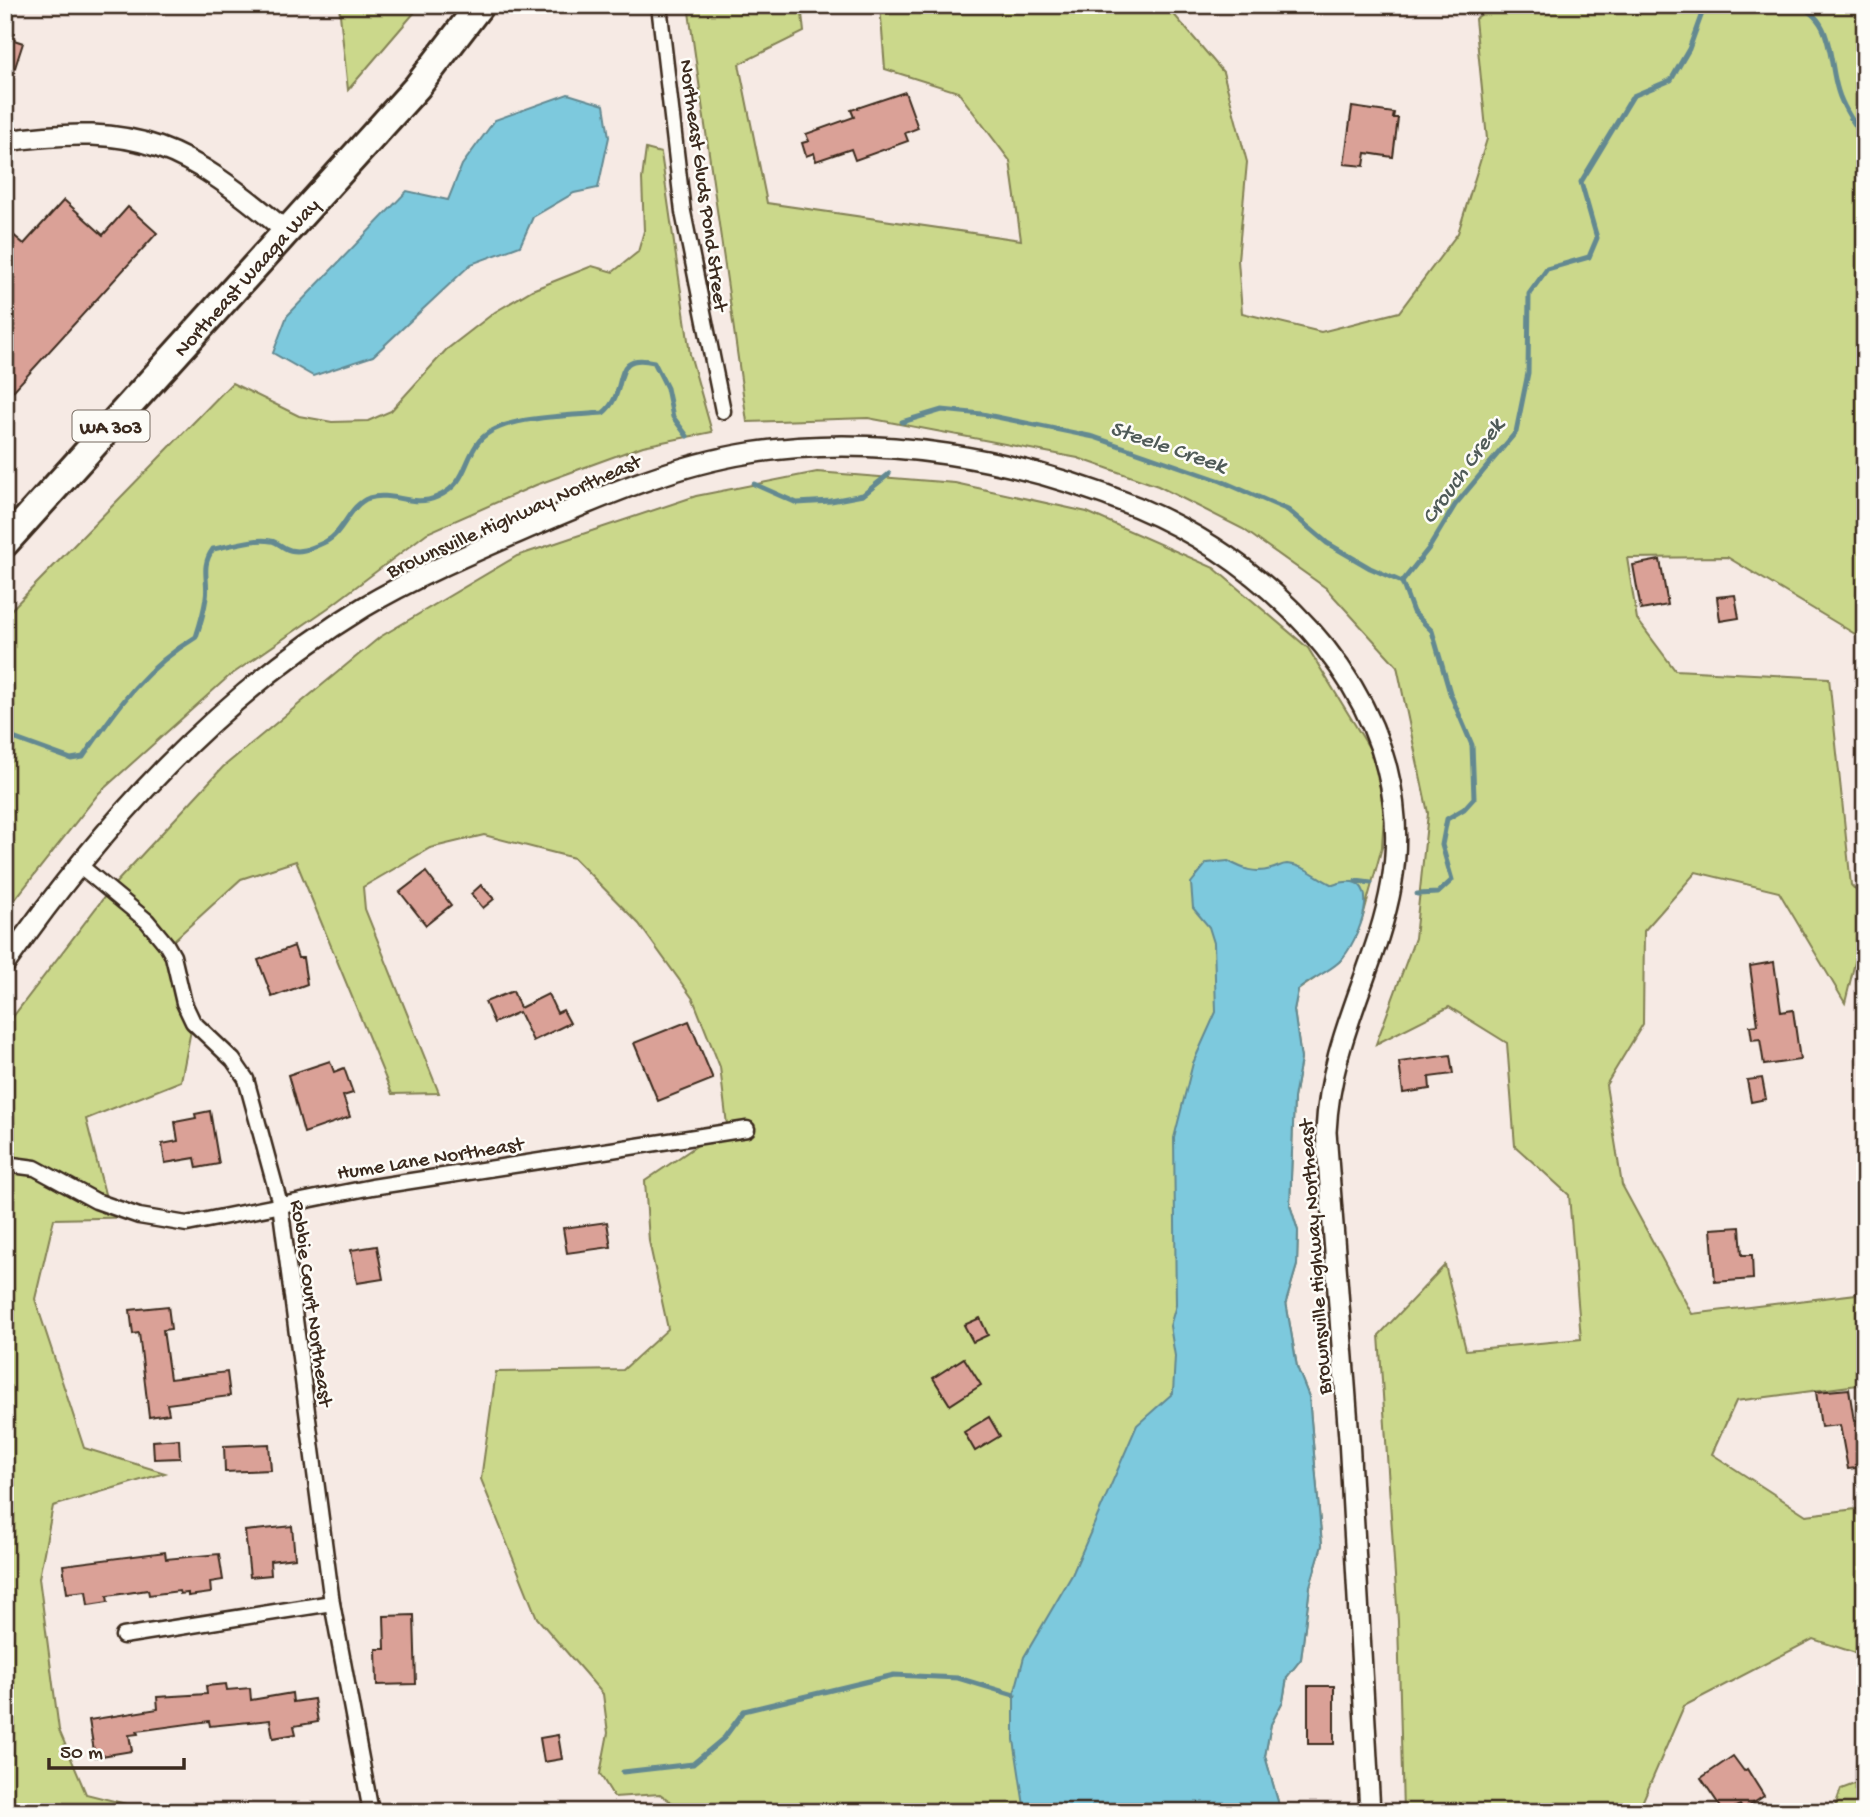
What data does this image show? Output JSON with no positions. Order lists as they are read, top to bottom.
{
  "streets": {
    "highway": ["Northeast Waaga Way", "WA 303"],
    "main road": ["Brownsville Highway Northeast"],
    "street": ["Northeast Gluds Pond Street", "Hume Lane Northeast", "Robbie Court Northeast"]
  },
  "crossings": [
    ["Brownsville Highway Northeast", "Robbie Court Northeast"],
    ["Hume Lane Northeast", "Robbie Court Northeast"]
  ],
  "water": ["Steele Creek", "Crouch Creek"],
  "scale_bar": "50 m"
}
